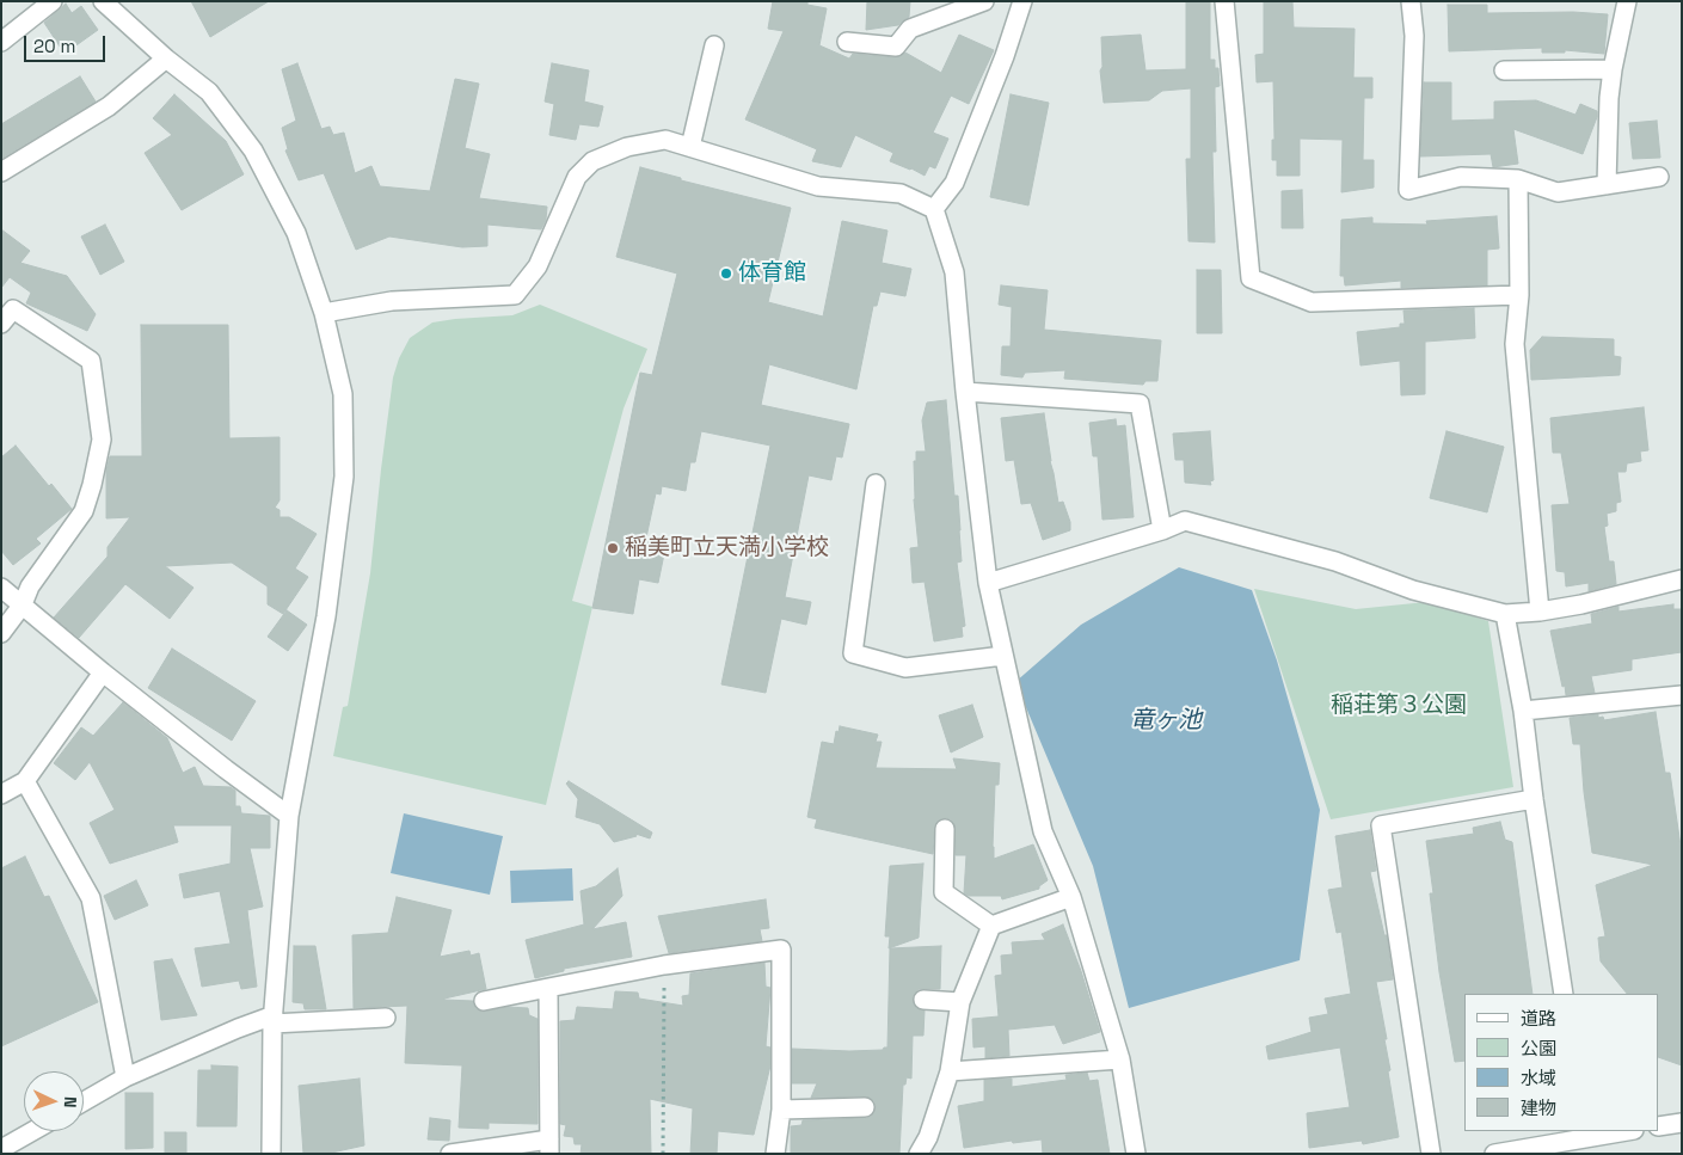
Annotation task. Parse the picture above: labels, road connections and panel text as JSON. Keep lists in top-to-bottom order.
{
  "water": ["竜ヶ池"],
  "parks": ["稲荘第３公園"],
  "places": ["体育館", "稲美町立天満小学校"],
  "legend": [
    "道路",
    "公園",
    "水域",
    "建物"
  ],
  "scale_bar": "20 m",
  "north": "right"
}
